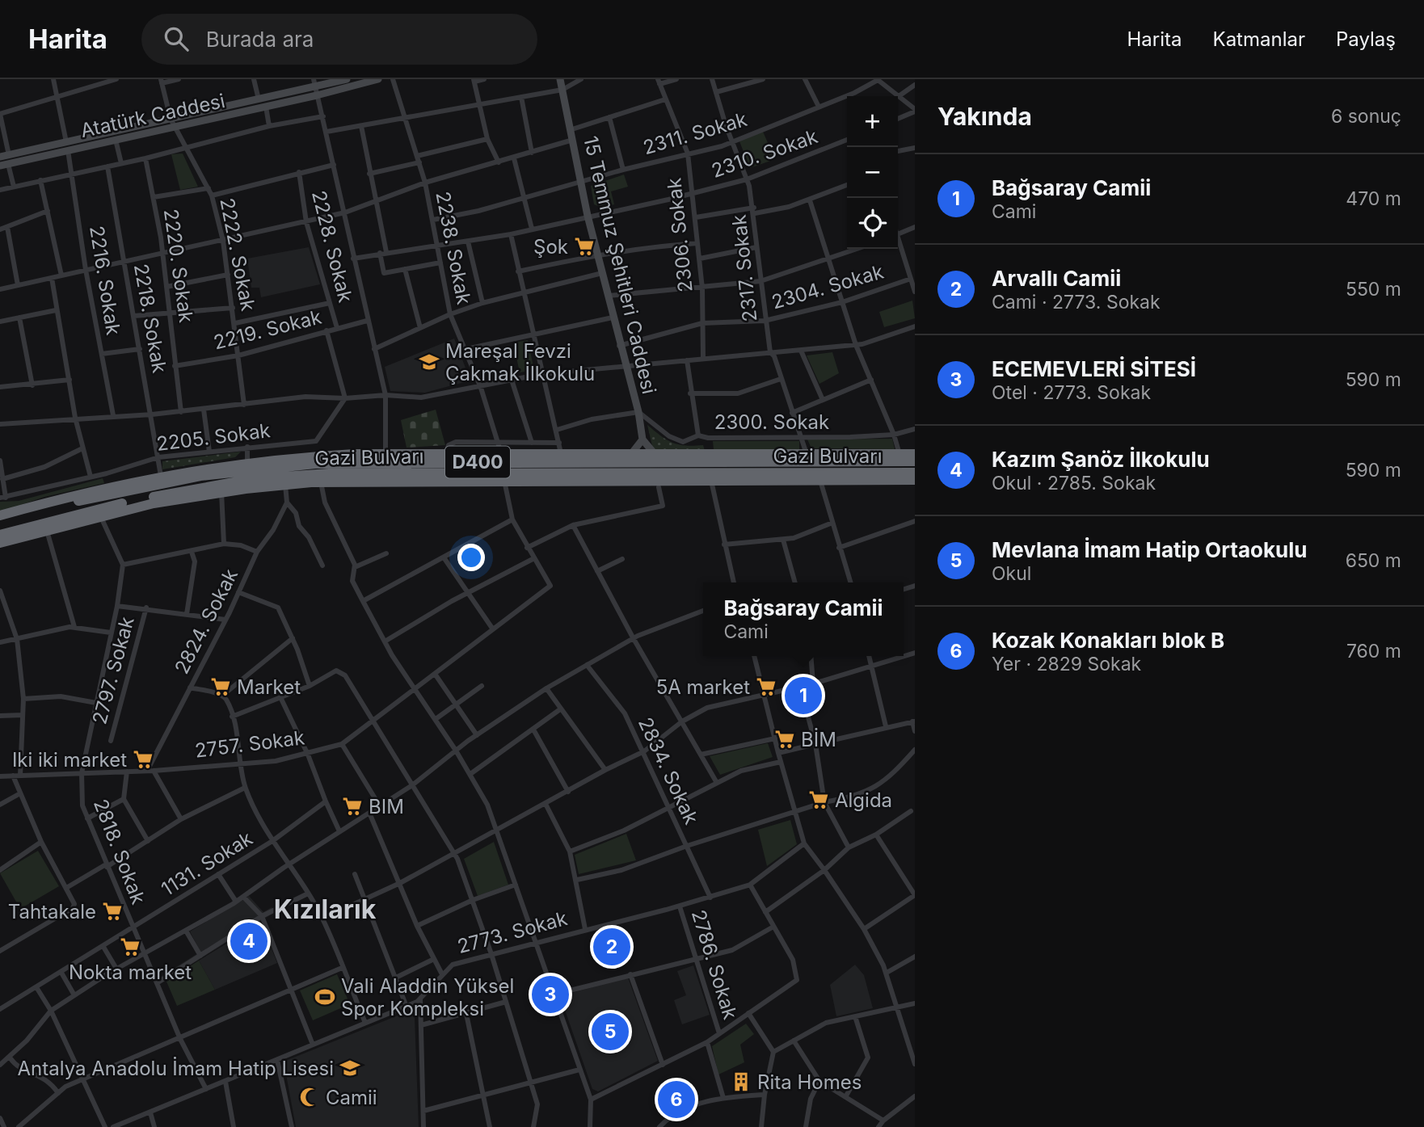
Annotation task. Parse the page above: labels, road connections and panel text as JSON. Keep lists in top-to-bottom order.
{
  "streets": {
    "highway": ["Gazi Bulvarı", "D400"],
    "main road": ["Atatürk Caddesi", "15 Temmuz Şehitleri Caddesi"],
    "street": [
      "2311. Sokak",
      "2310. Sokak",
      "2306. Sokak",
      "2228. Sokak",
      "2238. Sokak",
      "2222. Sokak",
      "2220. Sokak",
      "2317. Sokak",
      "2216. Sokak",
      "2304. Sokak",
      "2218. Sokak",
      "2219. Sokak",
      "2300. Sokak",
      "2205. Sokak",
      "2824. Sokak",
      "2797. Sokak",
      "2757. Sokak",
      "2834. Sokak",
      "2818. Sokak",
      "1131. Sokak",
      "2773. Sokak",
      "2786. Sokak"
    ]
  },
  "crossings": [
    ["Atatürk Caddesi", "2222. Sokak"],
    ["Atatürk Caddesi", "2216. Sokak"],
    ["2311. Sokak", "2306. Sokak"],
    ["2311. Sokak", "2238. Sokak"],
    ["2311. Sokak", "15 Temmuz Şehitleri Caddesi"],
    ["2311. Sokak", "2317. Sokak"],
    ["2310. Sokak", "2306. Sokak"],
    ["2310. Sokak", "2238. Sokak"],
    ["2310. Sokak", "15 Temmuz Şehitleri Caddesi"],
    ["2310. Sokak", "2317. Sokak"],
    ["2306. Sokak", "2304. Sokak"],
    ["2306. Sokak", "2205. Sokak"],
    ["2228. Sokak", "2219. Sokak"],
    ["2238. Sokak", "2205. Sokak"],
    ["2222. Sokak", "2219. Sokak"],
    ["2222. Sokak", "2205. Sokak"],
    ["15 Temmuz Şehitleri Caddesi", "2304. Sokak"],
    ["15 Temmuz Şehitleri Caddesi", "2300. Sokak"],
    ["15 Temmuz Şehitleri Caddesi", "2205. Sokak"],
    ["2220. Sokak", "2219. Sokak"],
    ["2220. Sokak", "2205. Sokak"],
    ["2317. Sokak", "2304. Sokak"],
    ["2317. Sokak", "2300. Sokak"],
    ["2317. Sokak", "2205. Sokak"],
    ["2216. Sokak", "2205. Sokak"],
    ["2218. Sokak", "2205. Sokak"],
    ["2824. Sokak", "2757. Sokak"],
    ["2757. Sokak", "2818. Sokak"],
    ["2834. Sokak", "2773. Sokak"],
    ["2818. Sokak", "1131. Sokak"],
    ["2818. Sokak", "2773. Sokak"],
    ["2773. Sokak", "2786. Sokak"]
  ],
  "districts": ["Kızılarık"],
  "places": {
    "supermarket": [
      "Şok",
      "Market",
      "5A market",
      "BİM",
      "Iki iki market",
      "Algida",
      "BIM",
      "Tahtakale",
      "Nokta market"
    ],
    "school or university": ["Mareşal Fevzi Çakmak İlkokulu", "Antalya Anadolu İmam Hatip Lisesi"],
    "sports": ["Vali Aladdin Yüksel Spor Kompleksi"],
    "building": ["Rita Homes"],
    "mosque": ["Camii"]
  },
  "page": {
    "header": "Harita",
    "search": "Burada ara",
    "nav": ["Harita", "Katmanlar", "Paylaş"],
    "heading": ["Yakında", "6 sonuç"],
    "map_buttons": ["+", "−"],
    "list": [
      {
        "mark": "1",
        "name": "Bağsaray Camii",
        "note": "Cami",
        "value": "470 m"
      },
      {
        "mark": "2",
        "name": "Arvallı Camii",
        "note": "Cami · 2773. Sokak",
        "value": "550 m"
      },
      {
        "mark": "3",
        "name": "ECEMEVLERİ SİTESİ",
        "note": "Otel · 2773. Sokak",
        "value": "590 m"
      },
      {
        "mark": "4",
        "name": "Kazım Şanöz İlkokulu",
        "note": "Okul · 2785. Sokak",
        "value": "590 m"
      },
      {
        "mark": "5",
        "name": "Mevlana İmam Hatip Ortaokulu",
        "note": "Okul",
        "value": "650 m"
      },
      {
        "mark": "6",
        "name": "Kozak Konakları blok B",
        "note": "Yer · 2829 Sokak",
        "value": "760 m"
      }
    ],
    "popup": ["Bağsaray Camii", "Cami"],
    "pins": [
      "1",
      "4",
      "2",
      "3",
      "5",
      "6"
    ]
  }
}
